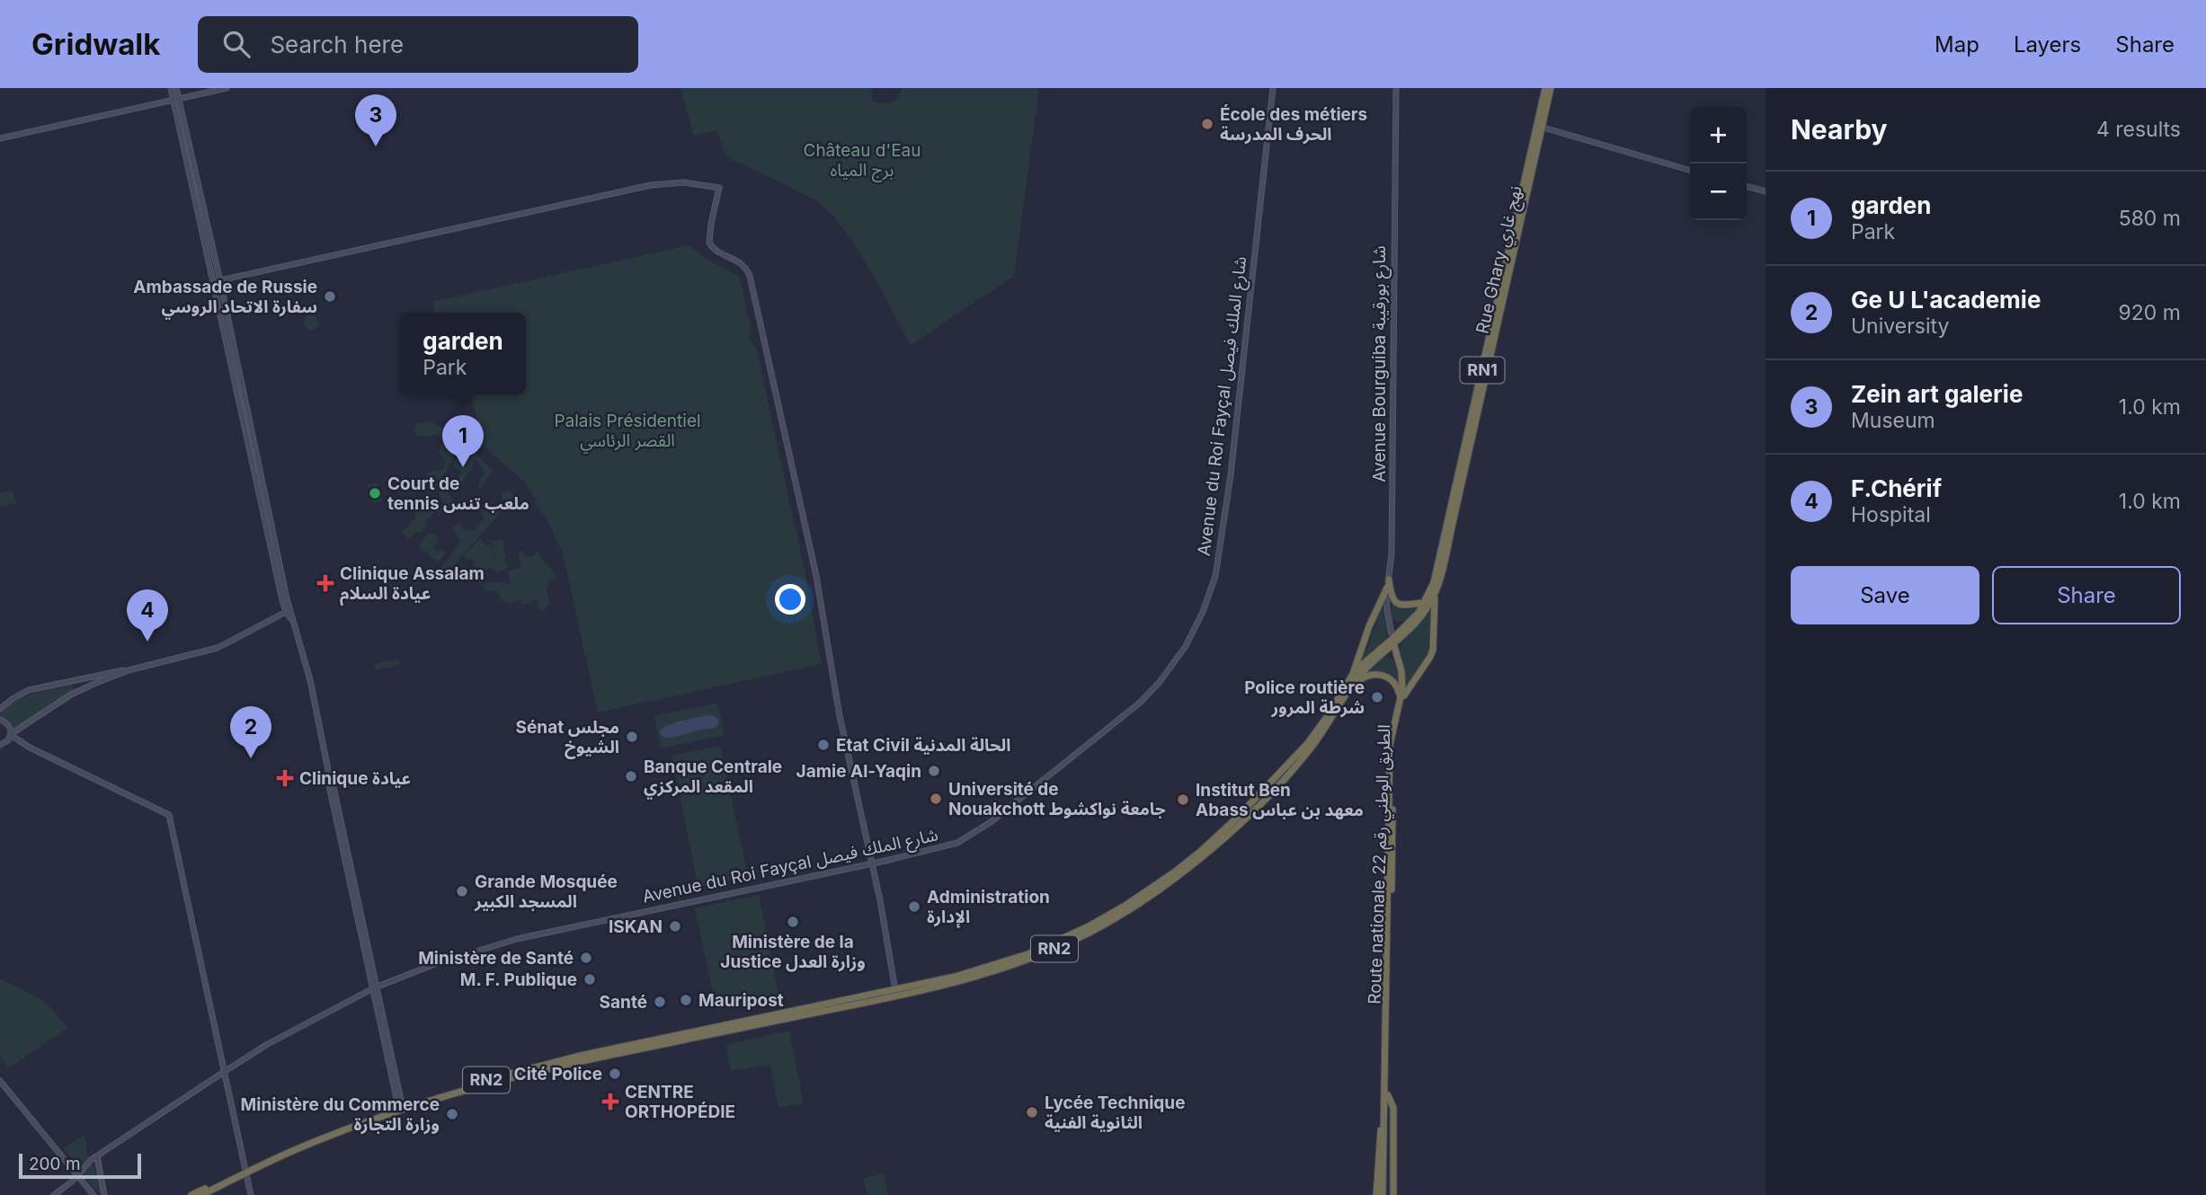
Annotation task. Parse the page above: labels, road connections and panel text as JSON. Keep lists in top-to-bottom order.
{
  "streets": {
    "highway": [
      "Rue Ghary نهج غاري",
      "RN1",
      "Route nationale 22 الطريق الوطني رقم",
      "RN2"
    ],
    "street": ["Avenue Bourguiba شارع بورقيبة", "Avenue du Roi Fayçal شارع الملك فيصل"]
  },
  "crossings": [
    ["Rue Ghary نهج غاري", "Avenue Bourguiba شارع بورقيبة"],
    ["Rue Ghary نهج غاري", "Route nationale 22 الطريق الوطني رقم"],
    ["Rue Ghary نهج غاري", "RN2"],
    ["Avenue Bourguiba شارع بورقيبة", "Route nationale 22 الطريق الوطني رقم"],
    ["Avenue Bourguiba شارع بورقيبة", "RN2"],
    ["Route nationale 22 الطريق الوطني رقم", "RN2"]
  ],
  "parks": ["Château d'Eau برج المياه", "Palais Présidentiel القصر الرئاسي"],
  "places": {
    "other": [
      "École des métiers الحرف المدرسة",
      "Ambassade de Russie سفارة الاتحاد الروسي",
      "Court de tennis ملعب تنس",
      "Police routière شرطة المرور",
      "Sénat مجلس الشيوخ",
      "Etat Civil الحالة المدنية",
      "Jamie Al-Yaqin",
      "Banque Centrale المقعد المركزي",
      "Université de Nouakchott جامعة نواكشوط",
      "Institut Ben Abass معهد بن عباس",
      "Grande Mosquée المسجد الكبير",
      "Administration الإدارة",
      "Ministère de la Justice وزارة العدل",
      "ISKAN",
      "Ministère de Santé",
      "M. F. Publique",
      "Mauripost",
      "Santé",
      "Cité Police",
      "Lycée Technique الثانوية الفنية",
      "Ministère du Commerce وزارة التجارة"
    ],
    "health": ["Clinique Assalam عيادة السلام", "Clinique عيادة", "CENTRE ORTHOPÉDIE"]
  },
  "scale_bar": "200 m",
  "page": {
    "header": "Gridwalk",
    "search": "Search here",
    "nav": ["Map", "Layers", "Share"],
    "heading": ["Nearby", "4 results"],
    "pins": [
      "3",
      "1",
      "4",
      "2"
    ],
    "map_buttons": ["+", "−"],
    "list": [
      {
        "mark": "1",
        "name": "garden",
        "note": "Park",
        "value": "580 m"
      },
      {
        "mark": "2",
        "name": "Ge U L'academie",
        "note": "University",
        "value": "920 m"
      },
      {
        "mark": "3",
        "name": "Zein art galerie",
        "note": "Museum",
        "value": "1.0 km"
      },
      {
        "mark": "4",
        "name": "F.Chérif",
        "note": "Hospital",
        "value": "1.0 km"
      }
    ],
    "popup": ["garden", "Park"],
    "buttons": ["Save", "Share"],
    "scale": "200 m"
  }
}
